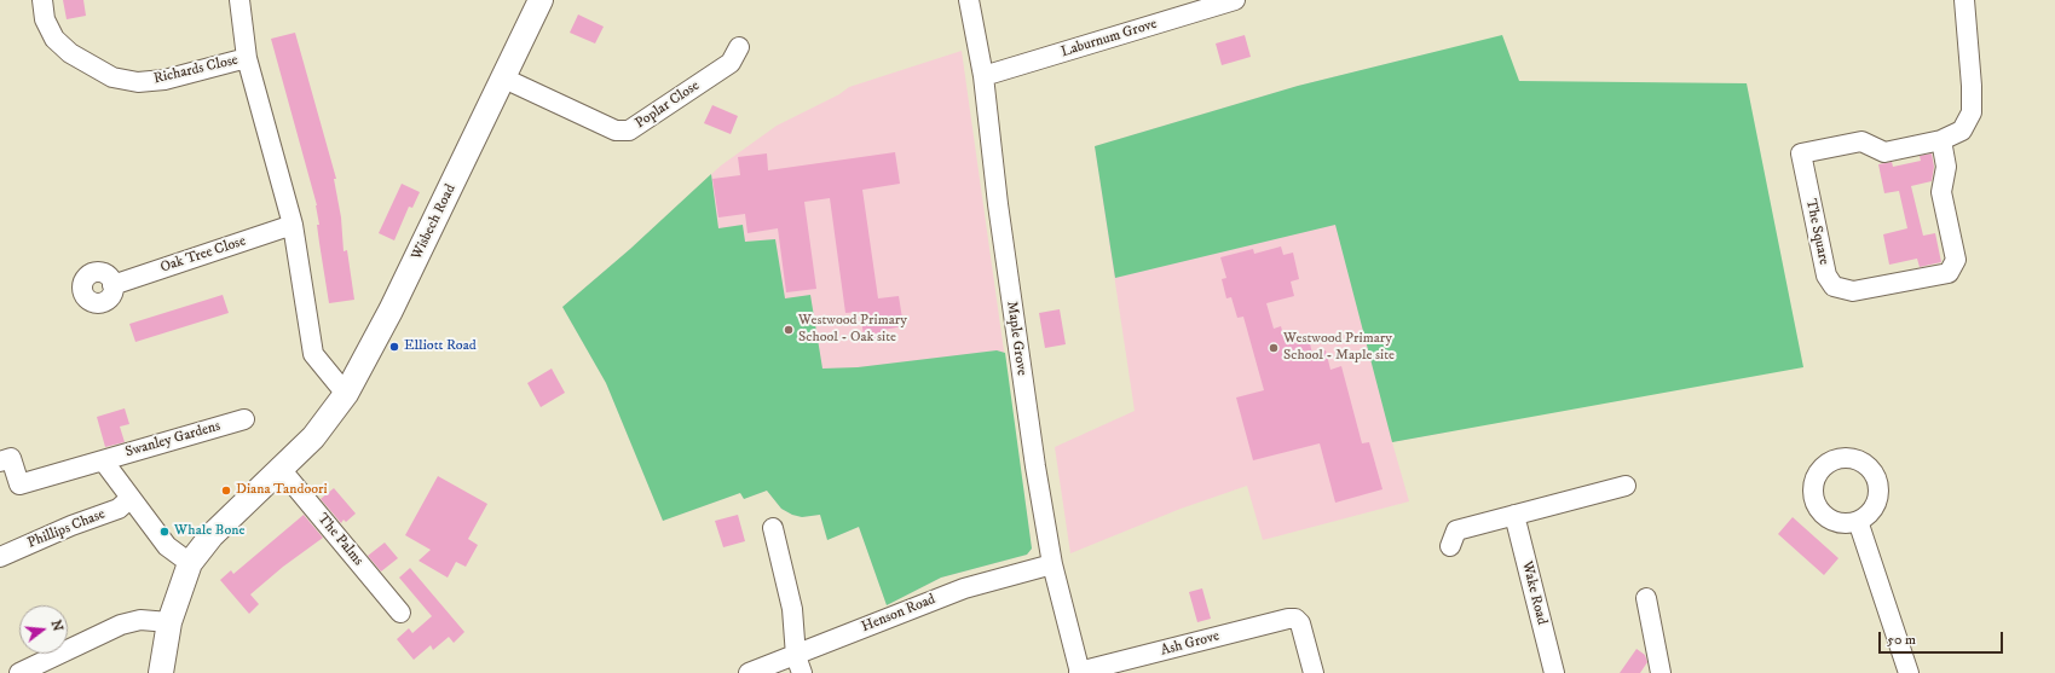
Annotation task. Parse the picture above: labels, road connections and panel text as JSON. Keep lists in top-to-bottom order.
{
  "streets": {
    "main road": ["Wisbech Road"],
    "street": [
      "Laburnum Grove",
      "Richards Close",
      "Poplar Close",
      "The Square",
      "Oak Tree Close",
      "Maple Grove",
      "Swanley Gardens",
      "Phillips Chase",
      "The Palms",
      "Wake Road",
      "Henson Road",
      "Ash Grove"
    ]
  },
  "crossings": [
    ["Laburnum Grove", "Maple Grove"],
    ["Poplar Close", "Wisbech Road"],
    ["Wisbech Road", "Swanley Gardens"],
    ["Wisbech Road", "The Palms"],
    ["Maple Grove", "Henson Road"],
    ["Maple Grove", "Ash Grove"],
    ["Swanley Gardens", "Phillips Chase"]
  ],
  "places": [
    "Westwood Primary School - Oak site",
    "Elliott Road",
    "Westwood Primary School - Maple site",
    "Diana Tandoori",
    "Whale Bone"
  ],
  "scale_bar": "50 m",
  "north": "right"
}
